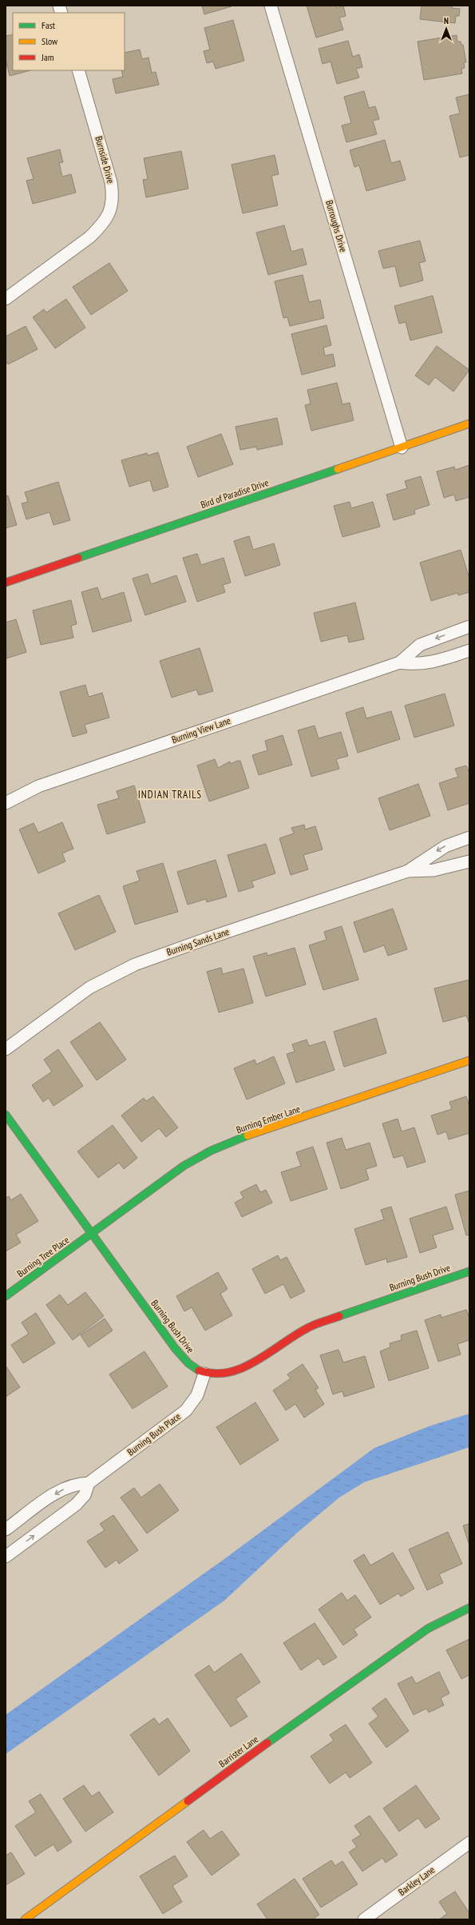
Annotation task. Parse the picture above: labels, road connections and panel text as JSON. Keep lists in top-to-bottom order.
{
  "streets": {
    "street": [
      "Burnside Drive",
      "Burroughs Drive",
      "Bird of Paradise Drive",
      "Burning View Lane",
      "Burning Sands Lane",
      "Burning Ember Lane",
      "Burning Tree Place",
      "Burning Bush Drive",
      "Burning Bush Place",
      "Barrister Lane",
      "Barkley Lane"
    ]
  },
  "crossings": [
    ["Burroughs Drive", "Bird of Paradise Drive"],
    ["Burning Ember Lane", "Burning Tree Place"],
    ["Burning Ember Lane", "Burning Bush Drive"],
    ["Burning Tree Place", "Burning Bush Drive"],
    ["Burning Bush Drive", "Burning Bush Place"]
  ],
  "districts": ["INDIAN TRAILS"],
  "legend": ["Fast", "Slow", "Jam"],
  "north": "top"
}
